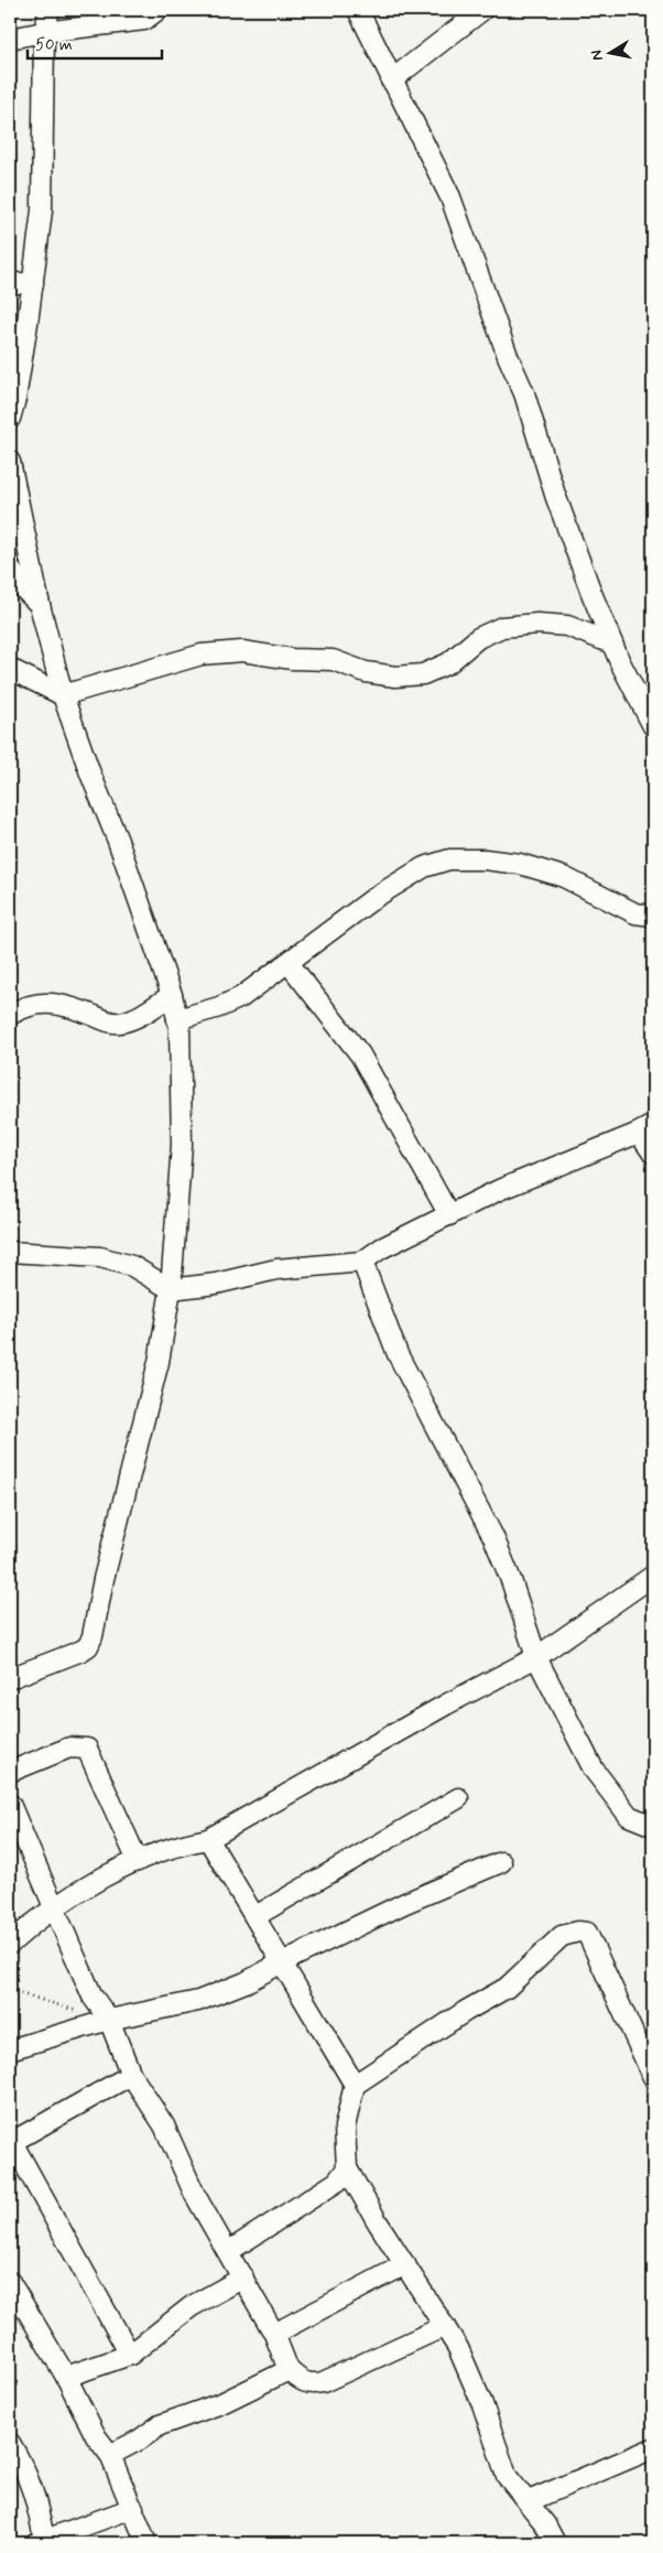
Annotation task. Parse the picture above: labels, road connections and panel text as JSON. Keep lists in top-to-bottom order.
{
  "scale_bar": "50 m",
  "north": "left"
}
